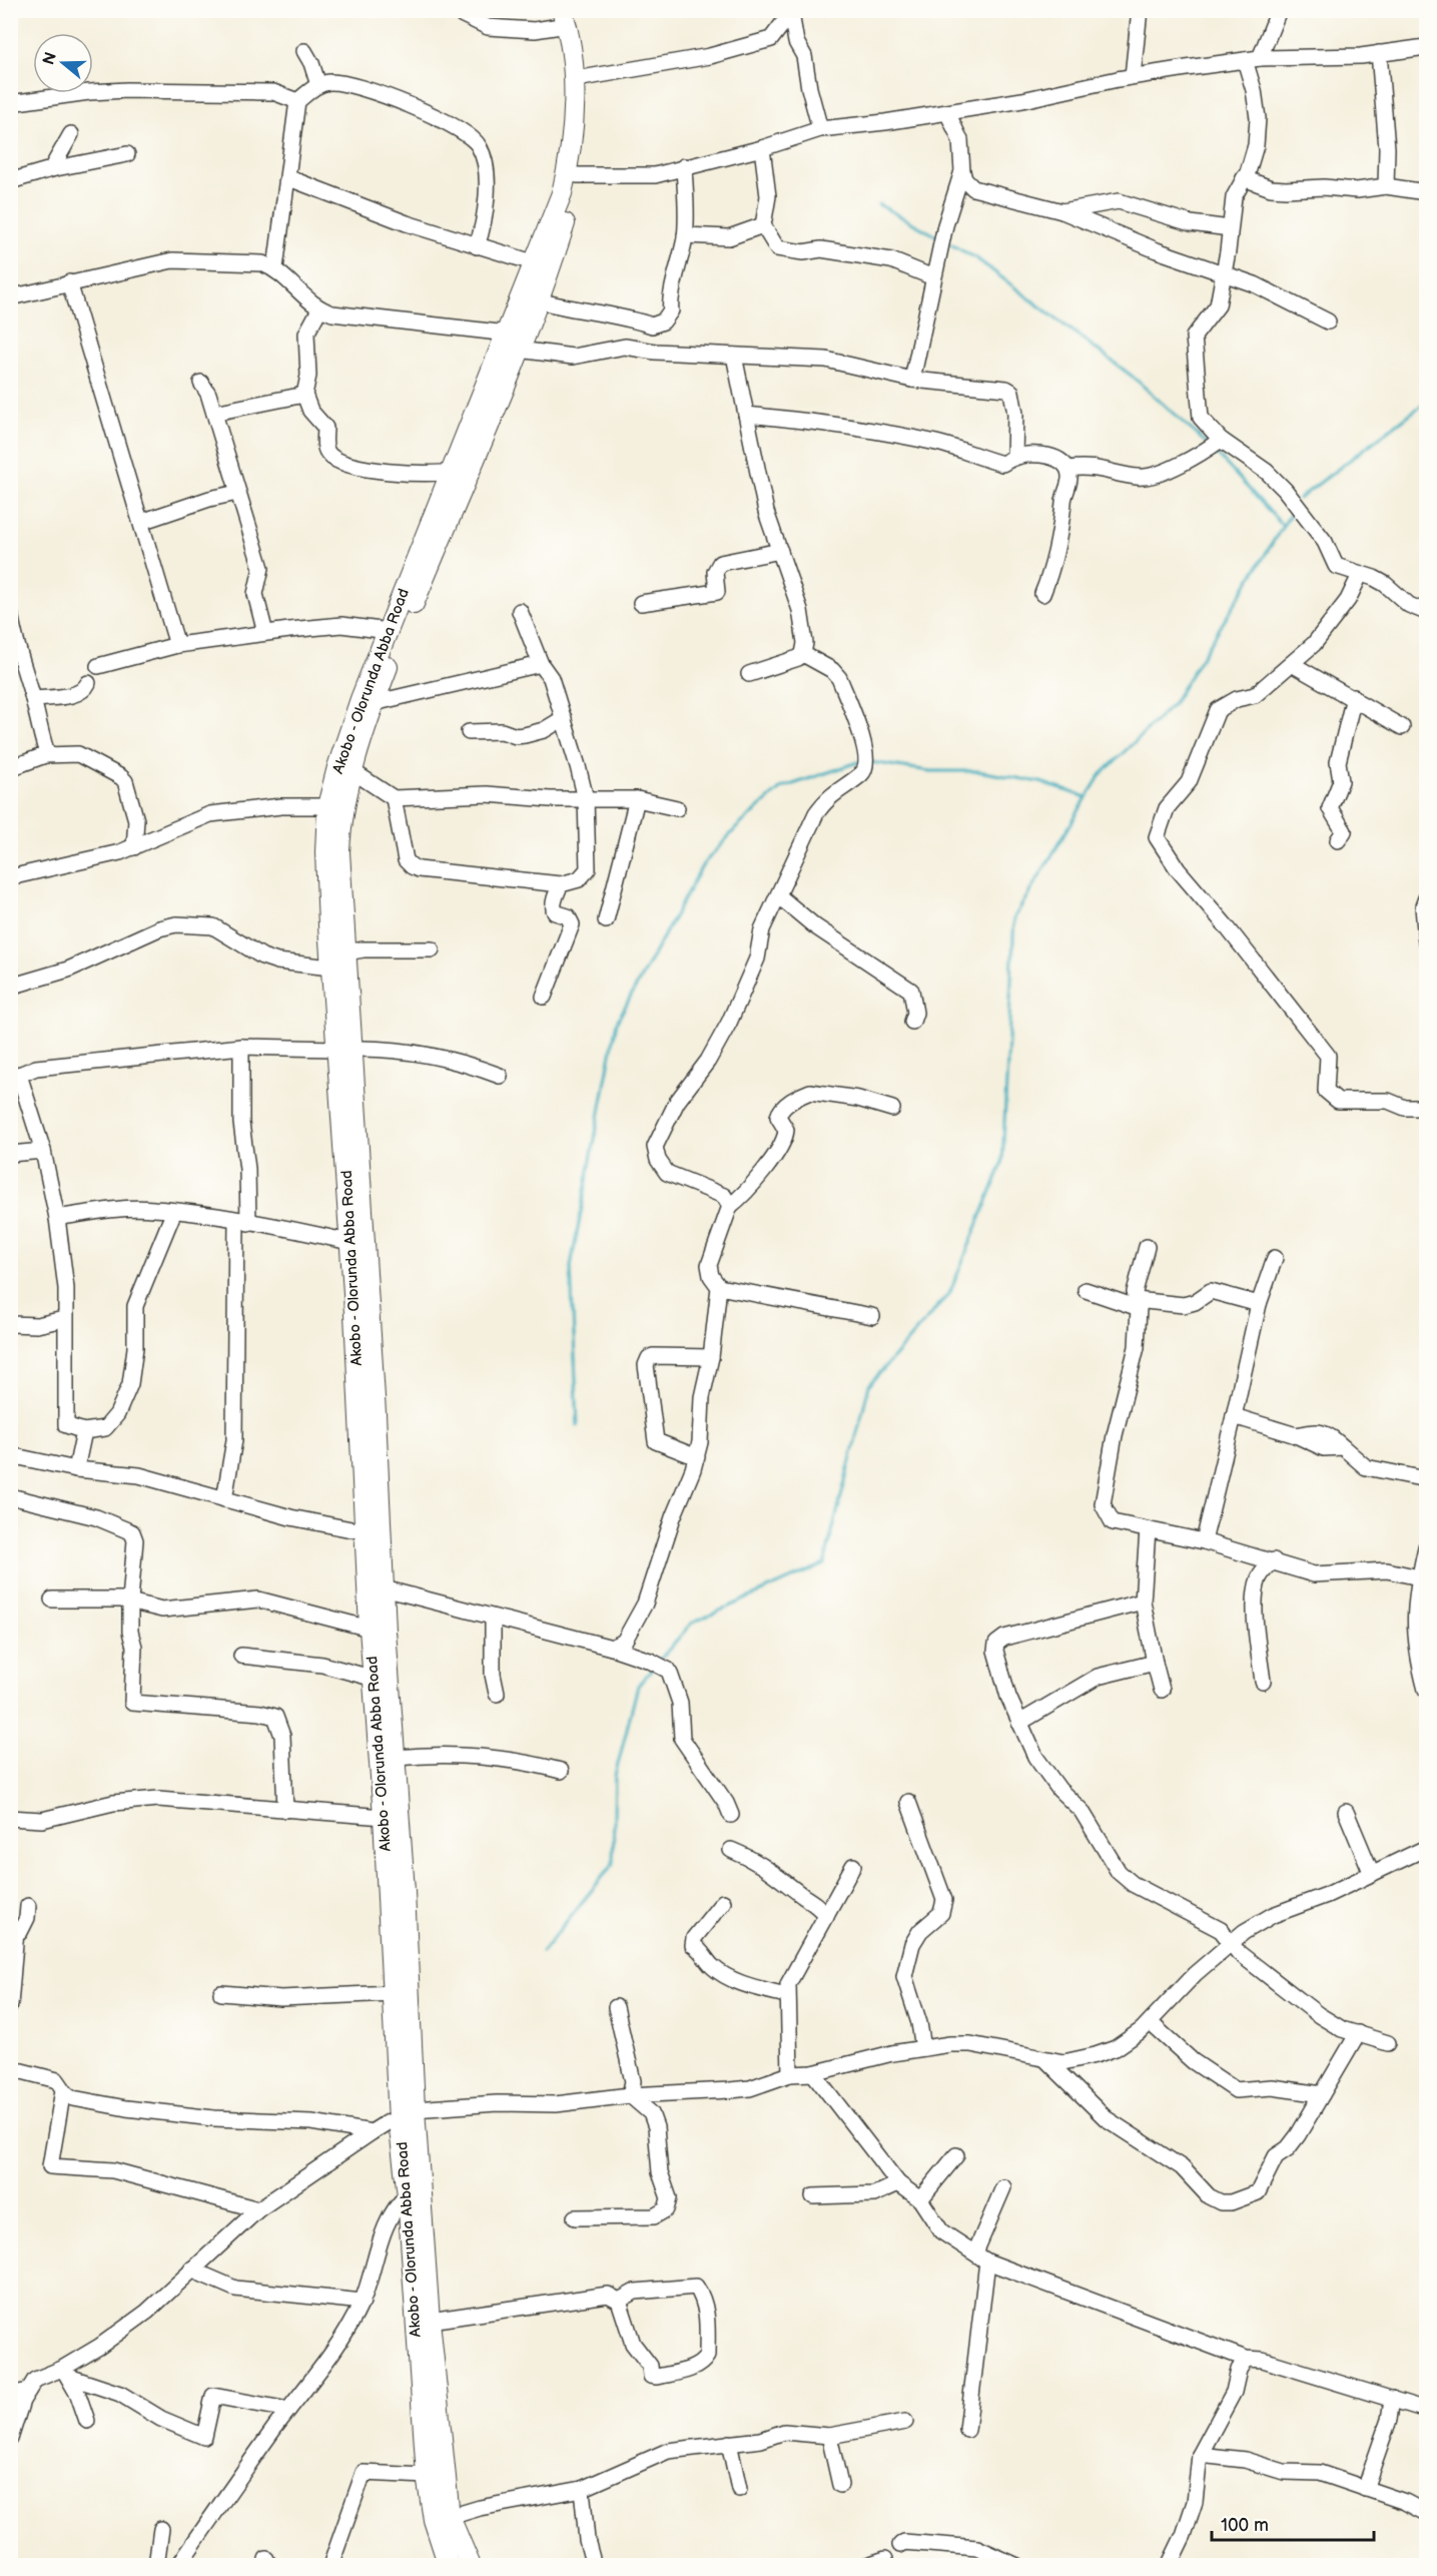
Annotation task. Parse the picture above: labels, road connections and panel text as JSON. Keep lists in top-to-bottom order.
{
  "streets": {
    "main road": ["Akobo - Olorunda Abba Road"]
  },
  "scale_bar": "100 m",
  "north": "left"
}
